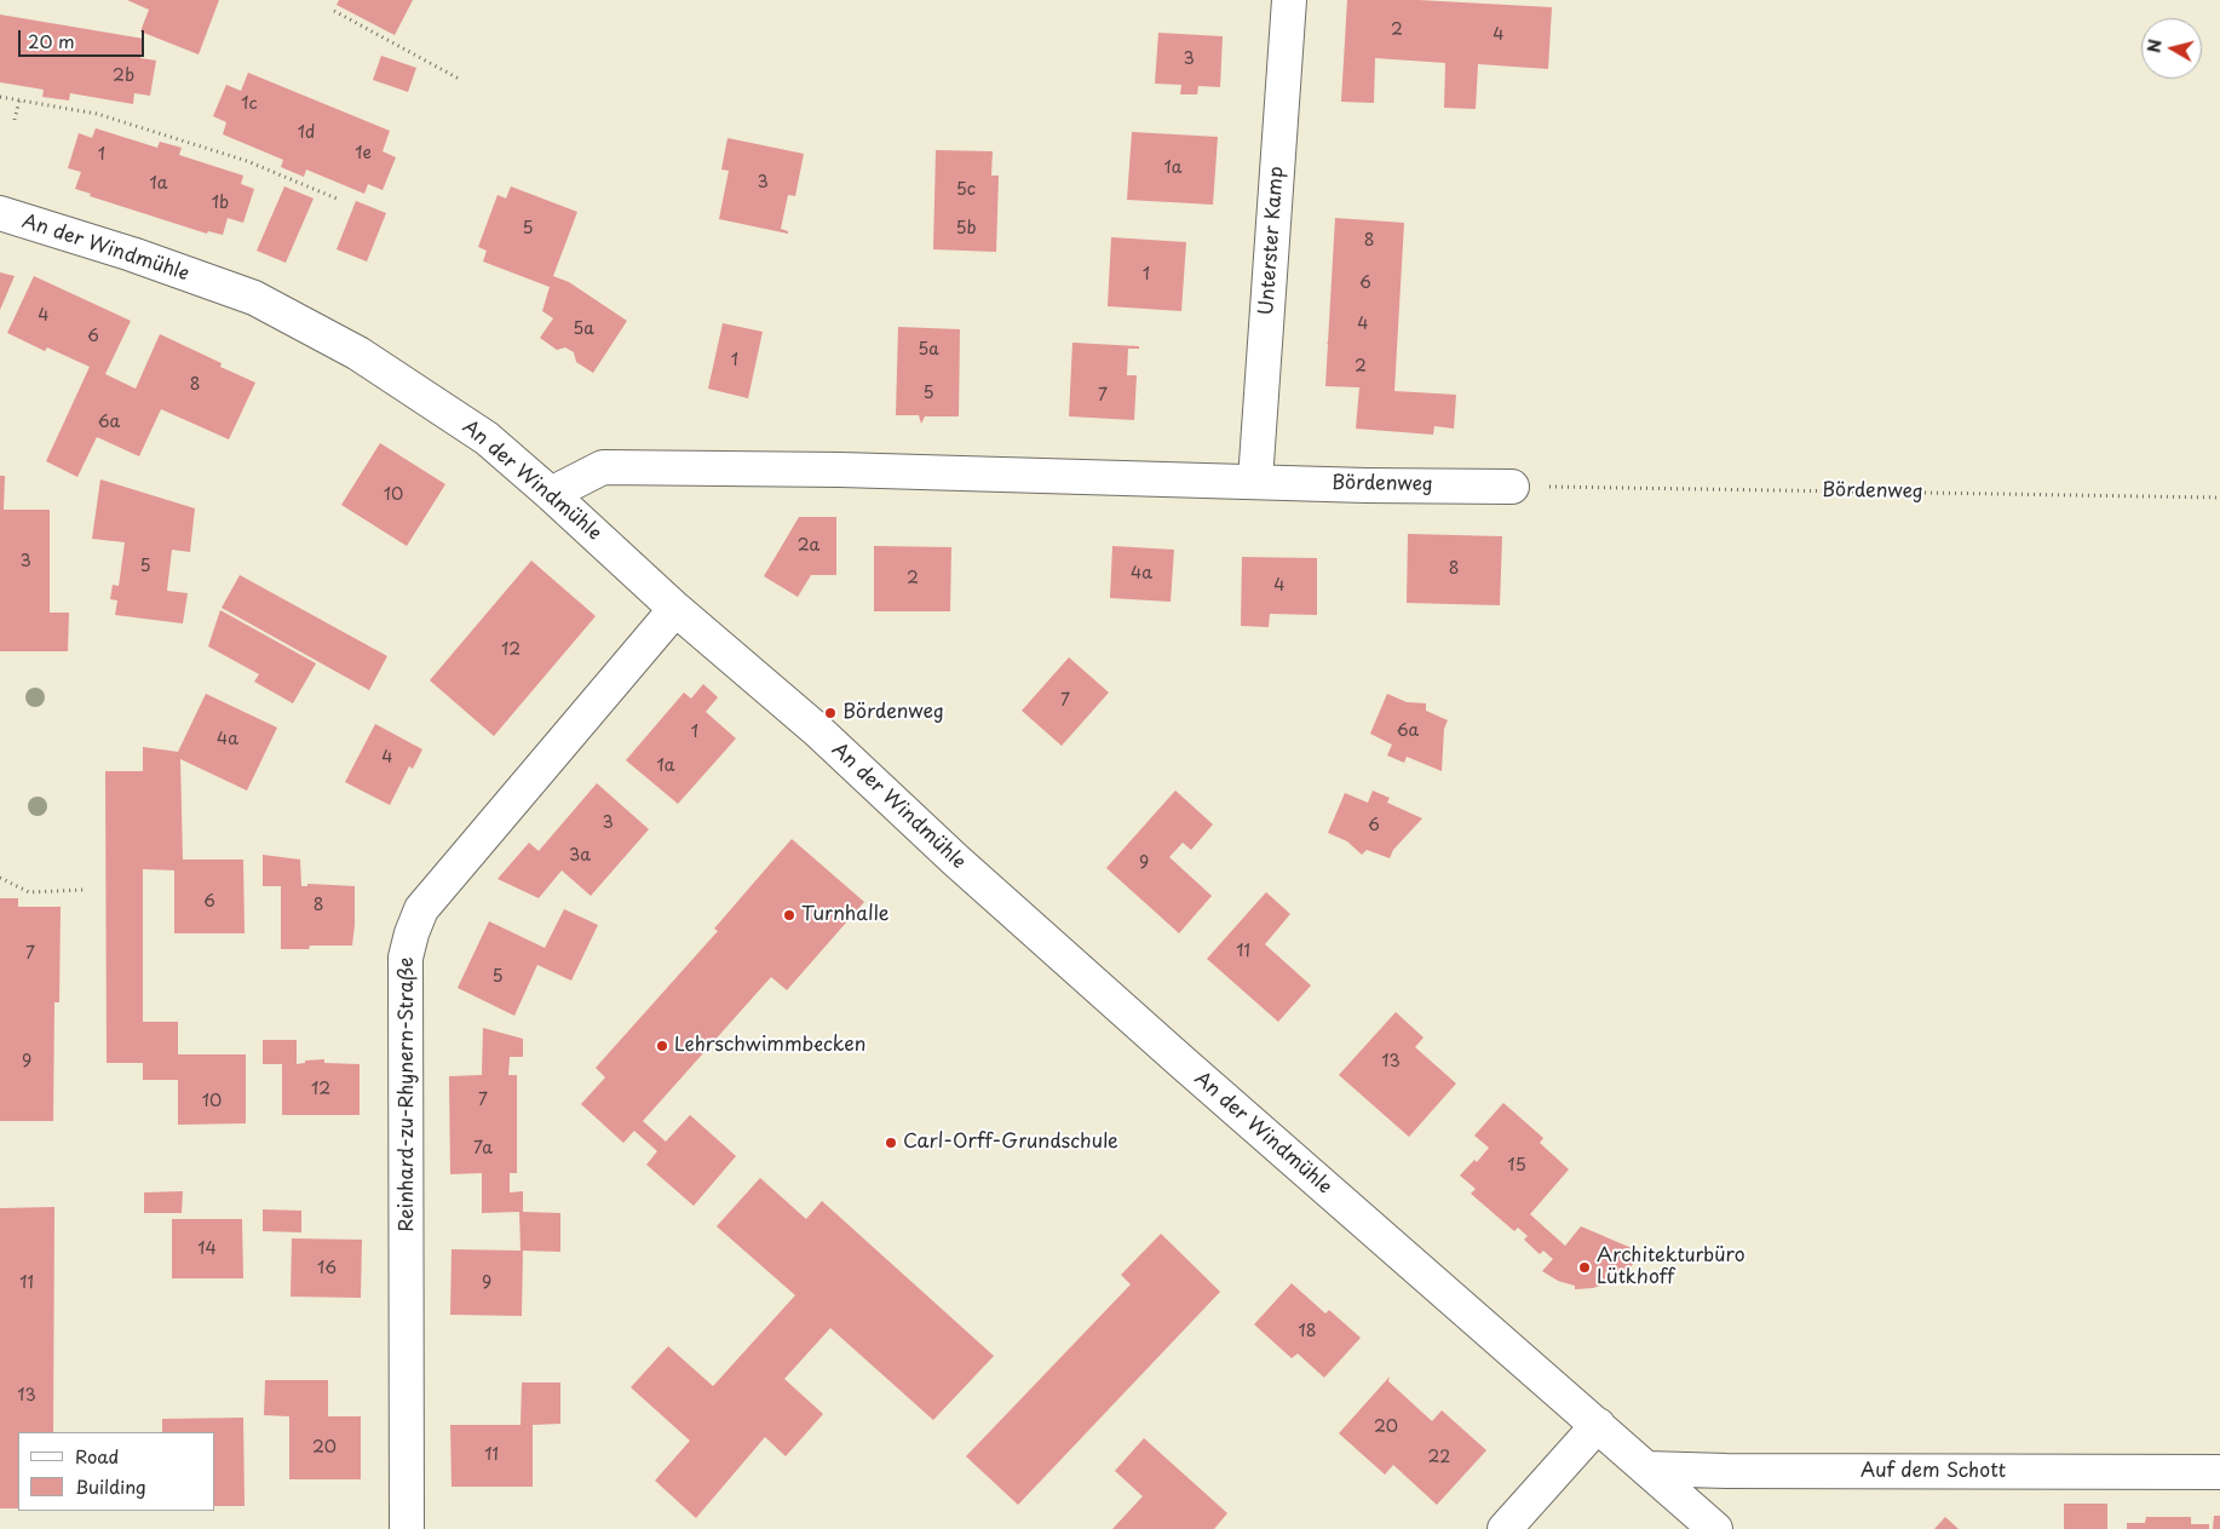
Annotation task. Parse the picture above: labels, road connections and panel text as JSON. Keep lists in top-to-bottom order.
{
  "streets": {
    "street": [
      "Unterster Kamp",
      "An der Windmühle",
      "Bördenweg",
      "Reinhard-zu-Rhynern-Straße",
      "Auf dem Schott"
    ]
  },
  "crossings": [
    ["Unterster Kamp", "Bördenweg"],
    ["An der Windmühle", "Bördenweg"],
    ["An der Windmühle", "Reinhard-zu-Rhynern-Straße"],
    ["An der Windmühle", "Auf dem Schott"]
  ],
  "places": [
    "Bördenweg",
    "Turnhalle",
    "Lehrschwimmbecken",
    "Carl-Orff-Grundschule",
    "Architekturbüro Lütkhoff"
  ],
  "house_numbers": [
    "2",
    "4",
    "3",
    "2b",
    "1c",
    "1d",
    "1e",
    "1",
    "1a",
    "3",
    "1a",
    "5c",
    "1b",
    "5",
    "5b",
    "8",
    "1",
    "6",
    "4",
    "4",
    "5a",
    "6",
    "5a",
    "1",
    "2",
    "8",
    "5",
    "7",
    "6a",
    "10",
    "2a",
    "3",
    "5",
    "8",
    "4a",
    "2",
    "4",
    "12",
    "7",
    "6a",
    "1",
    "4a",
    "4",
    "1a",
    "3",
    "6",
    "3a",
    "9",
    "6",
    "8",
    "11",
    "7",
    "5",
    "9",
    "13",
    "12",
    "7",
    "10",
    "7a",
    "15",
    "14",
    "16",
    "11",
    "9",
    "18",
    "13",
    "20",
    "20",
    "11",
    "22"
  ],
  "legend": ["Road", "Building"],
  "scale_bar": "20 m",
  "north": "left"
}
